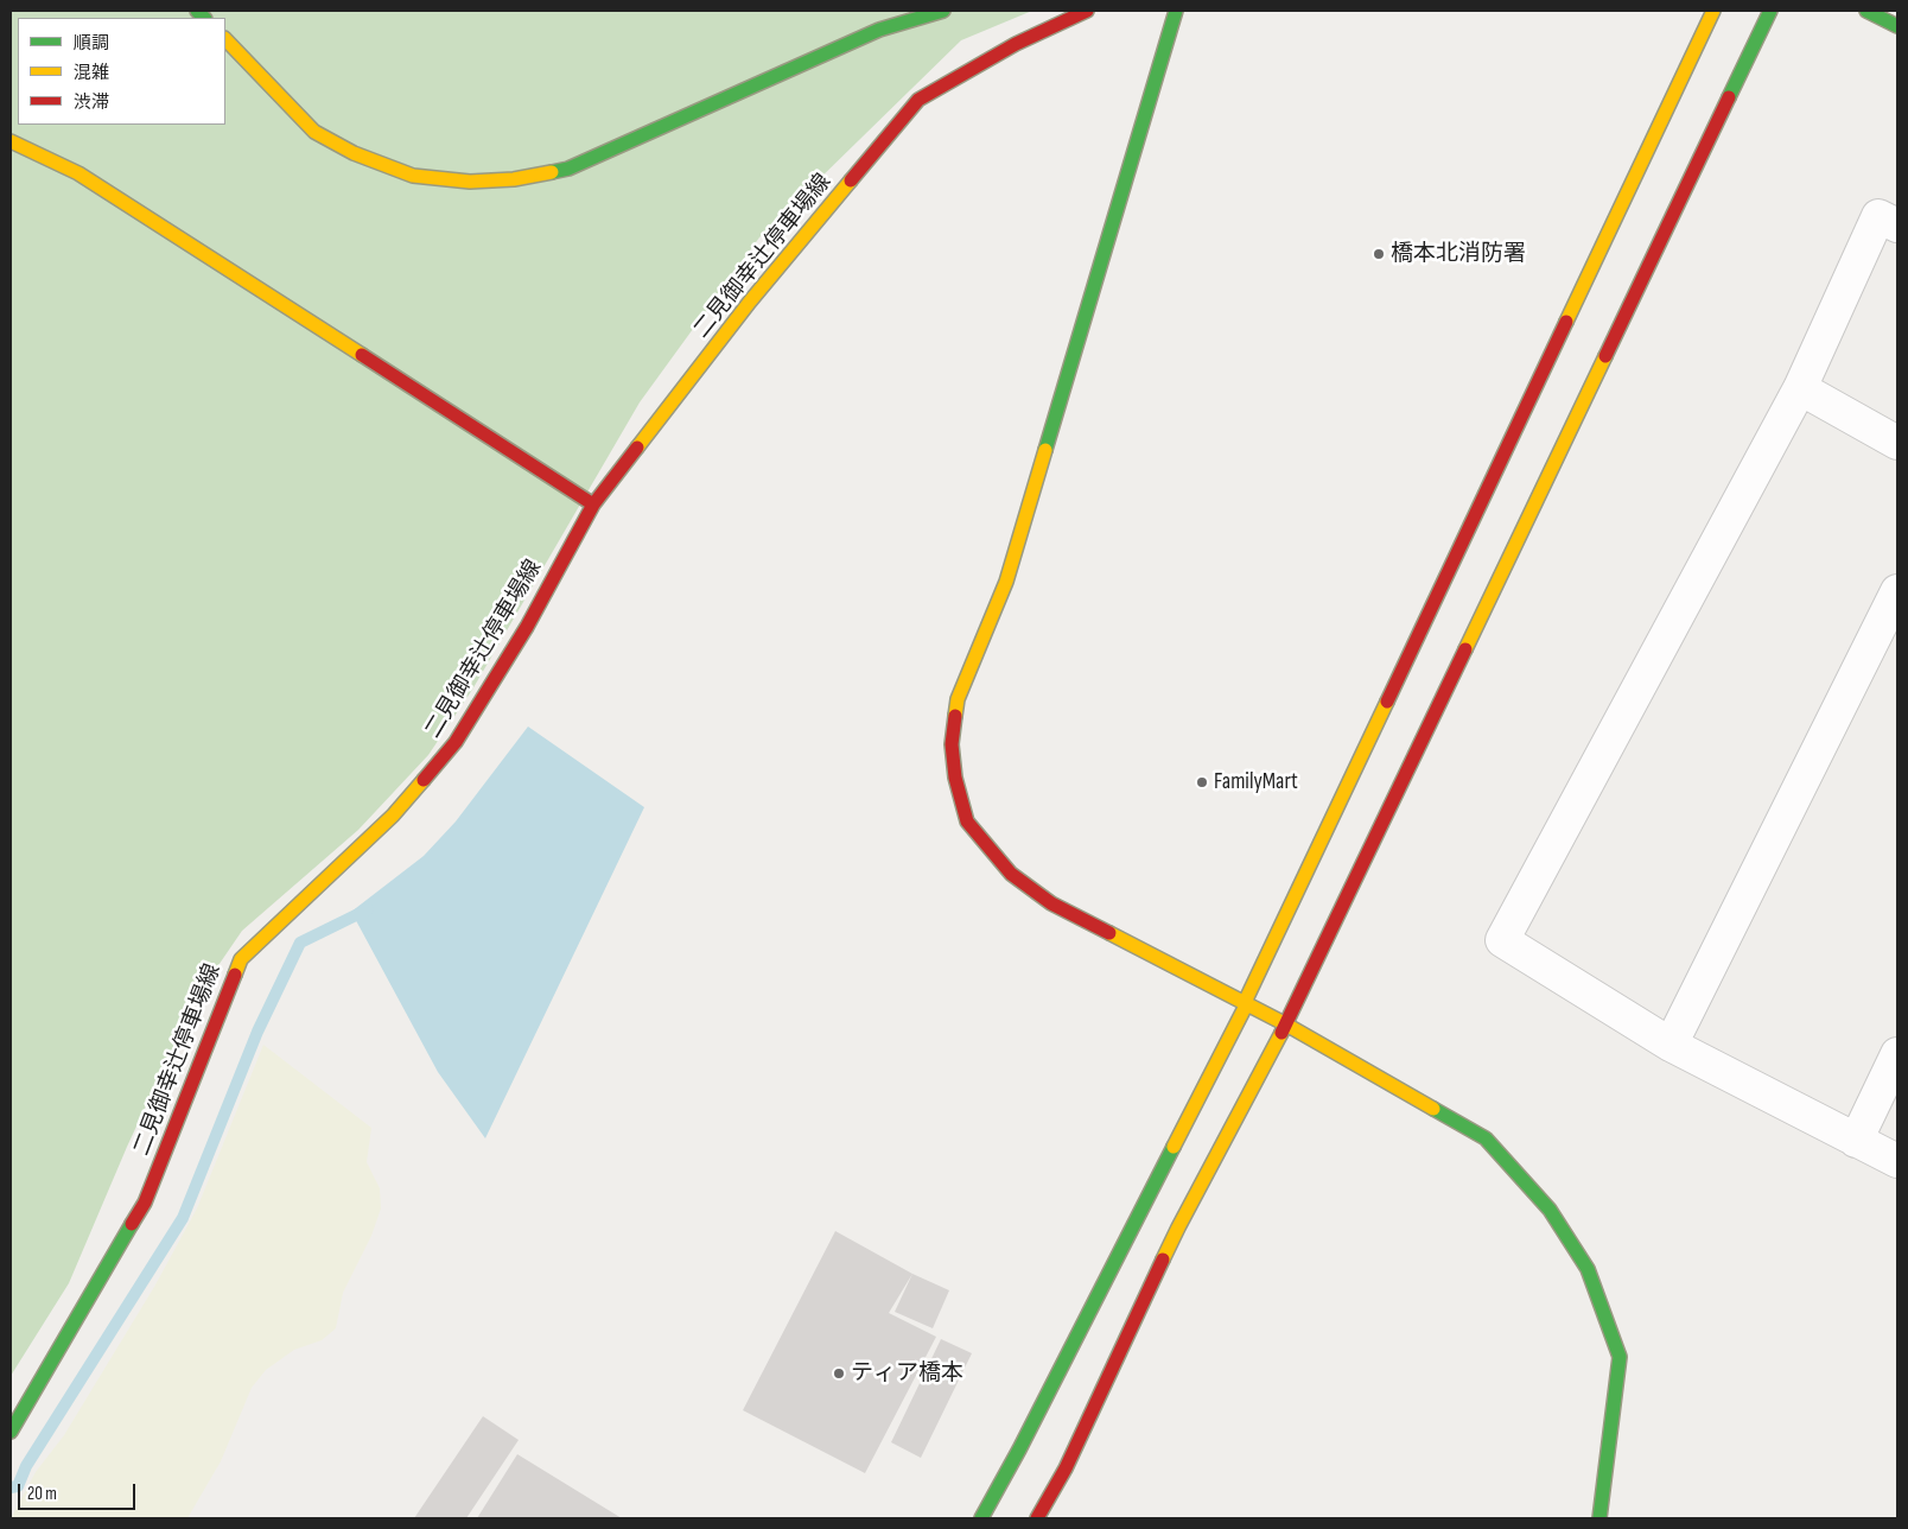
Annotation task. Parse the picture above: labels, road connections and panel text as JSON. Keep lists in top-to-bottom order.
{
  "streets": {
    "street": ["二見御幸辻停車場線"]
  },
  "places": ["橋本北消防署", "FamilyMart", "ティア橋本"],
  "legend": ["順調", "混雑", "渋滞"],
  "scale_bar": "20 m"
}
